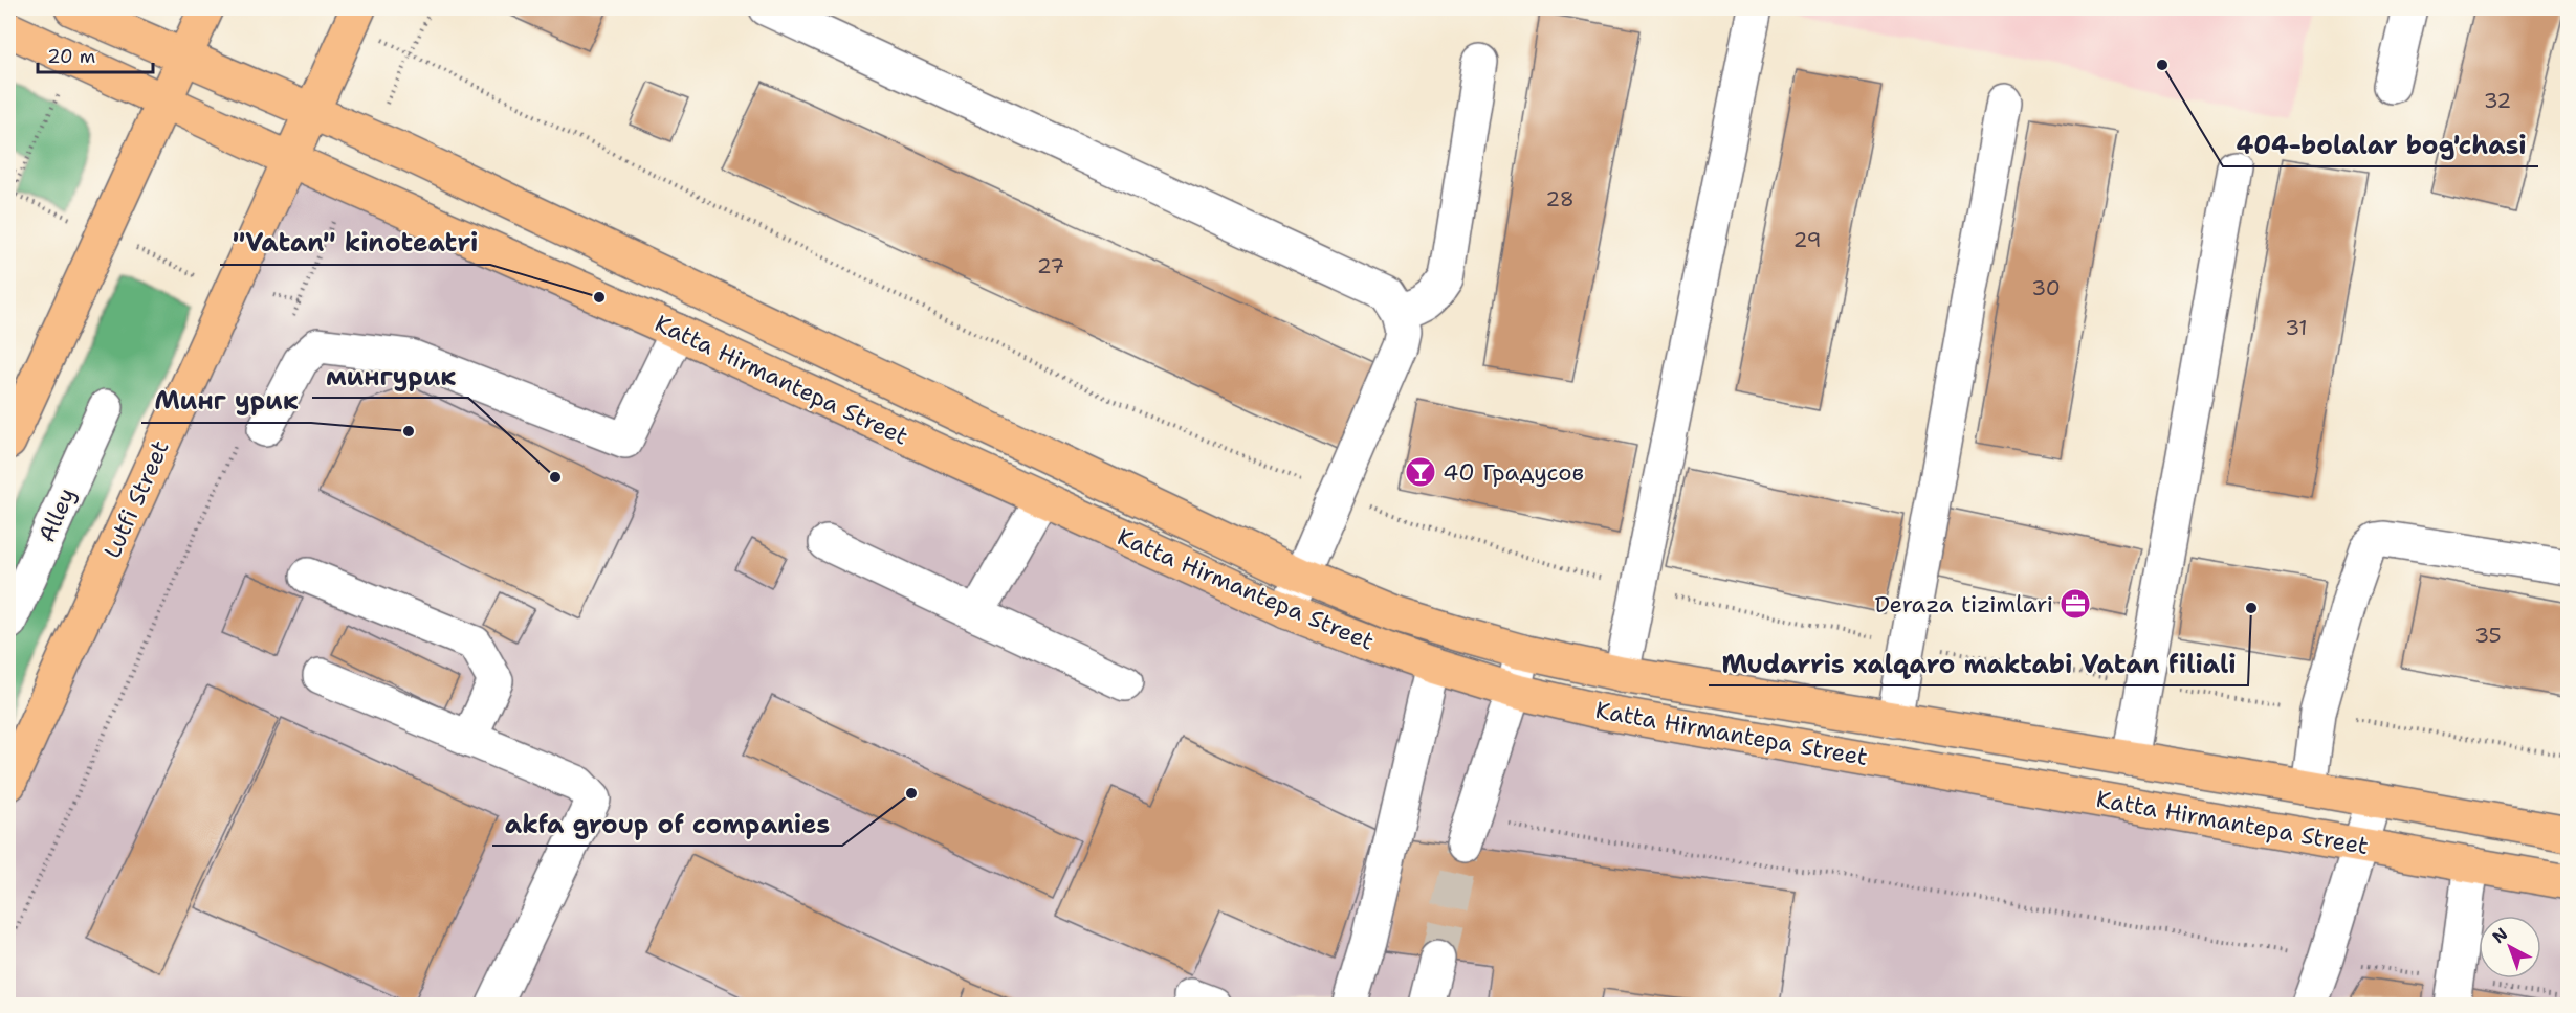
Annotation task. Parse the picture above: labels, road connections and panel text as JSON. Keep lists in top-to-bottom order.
{
  "streets": {
    "main road": ["Katta Hirmаntepa Street", "Lutfi Street"],
    "street": ["Alley"]
  },
  "crossings": [
    ["Katta Hirmаntepa Street", "Lutfi Street"]
  ],
  "places": {
    "other": [
      "404-bolalar bog'chasi",
      "\"Vatan\" kinoteatri",
      "Минг урик",
      "мингурик",
      "Mudarris xalqaro maktabi Vatan filiali",
      "akfa group of companies"
    ],
    "bar": ["40 Градусов"],
    "office": ["Deraza tizimlari"]
  },
  "house_numbers": [
    "32",
    "28",
    "29",
    "27",
    "30",
    "31",
    "35"
  ],
  "scale_bar": "20 m",
  "north": "top left"
}
